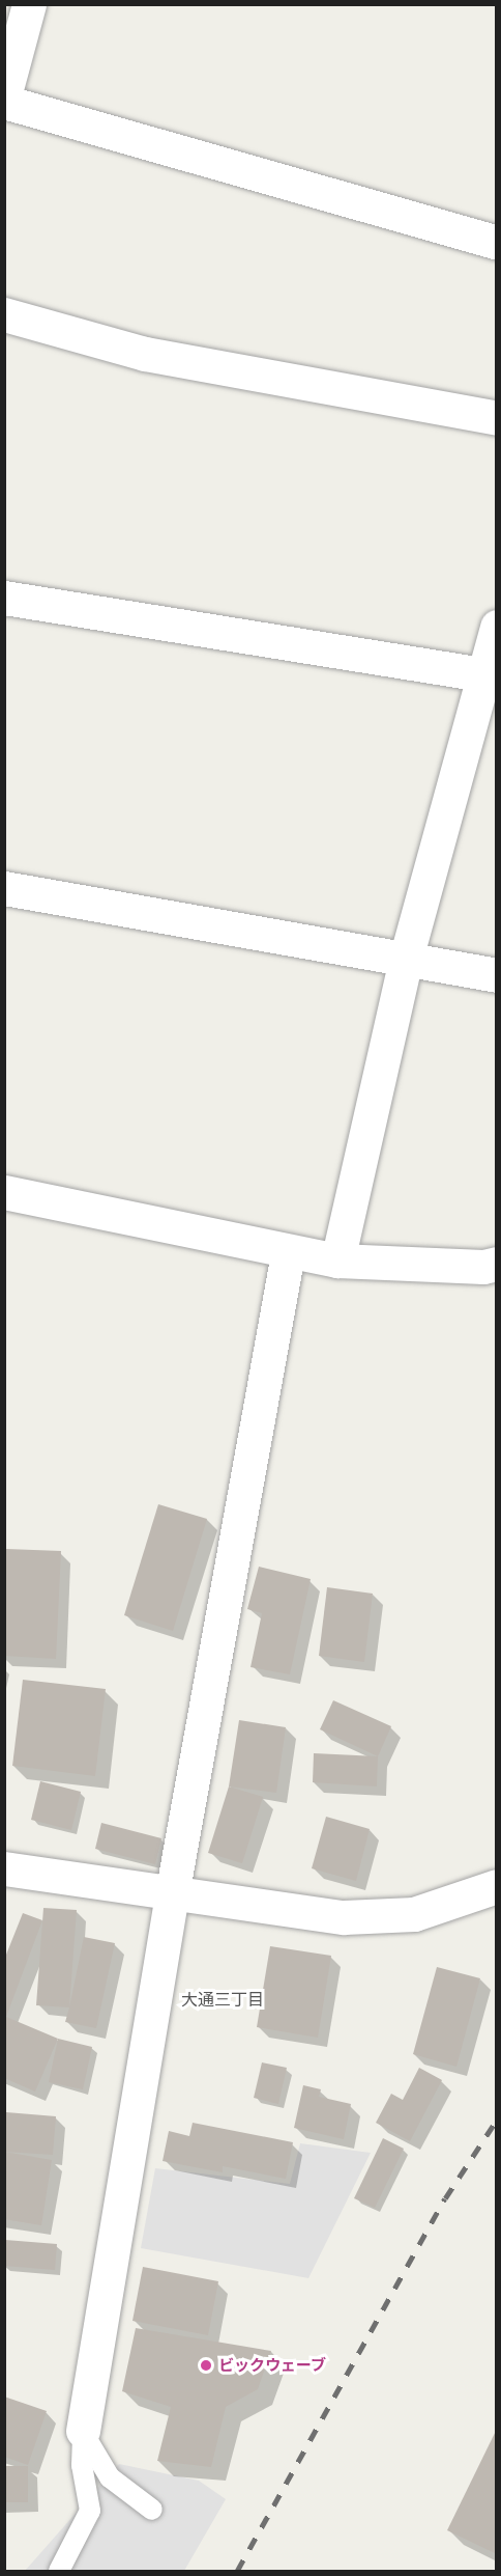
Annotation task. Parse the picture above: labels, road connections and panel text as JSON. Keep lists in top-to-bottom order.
{
  "districts": ["大通三丁目"],
  "places": ["ビックウェーブ"]
}
